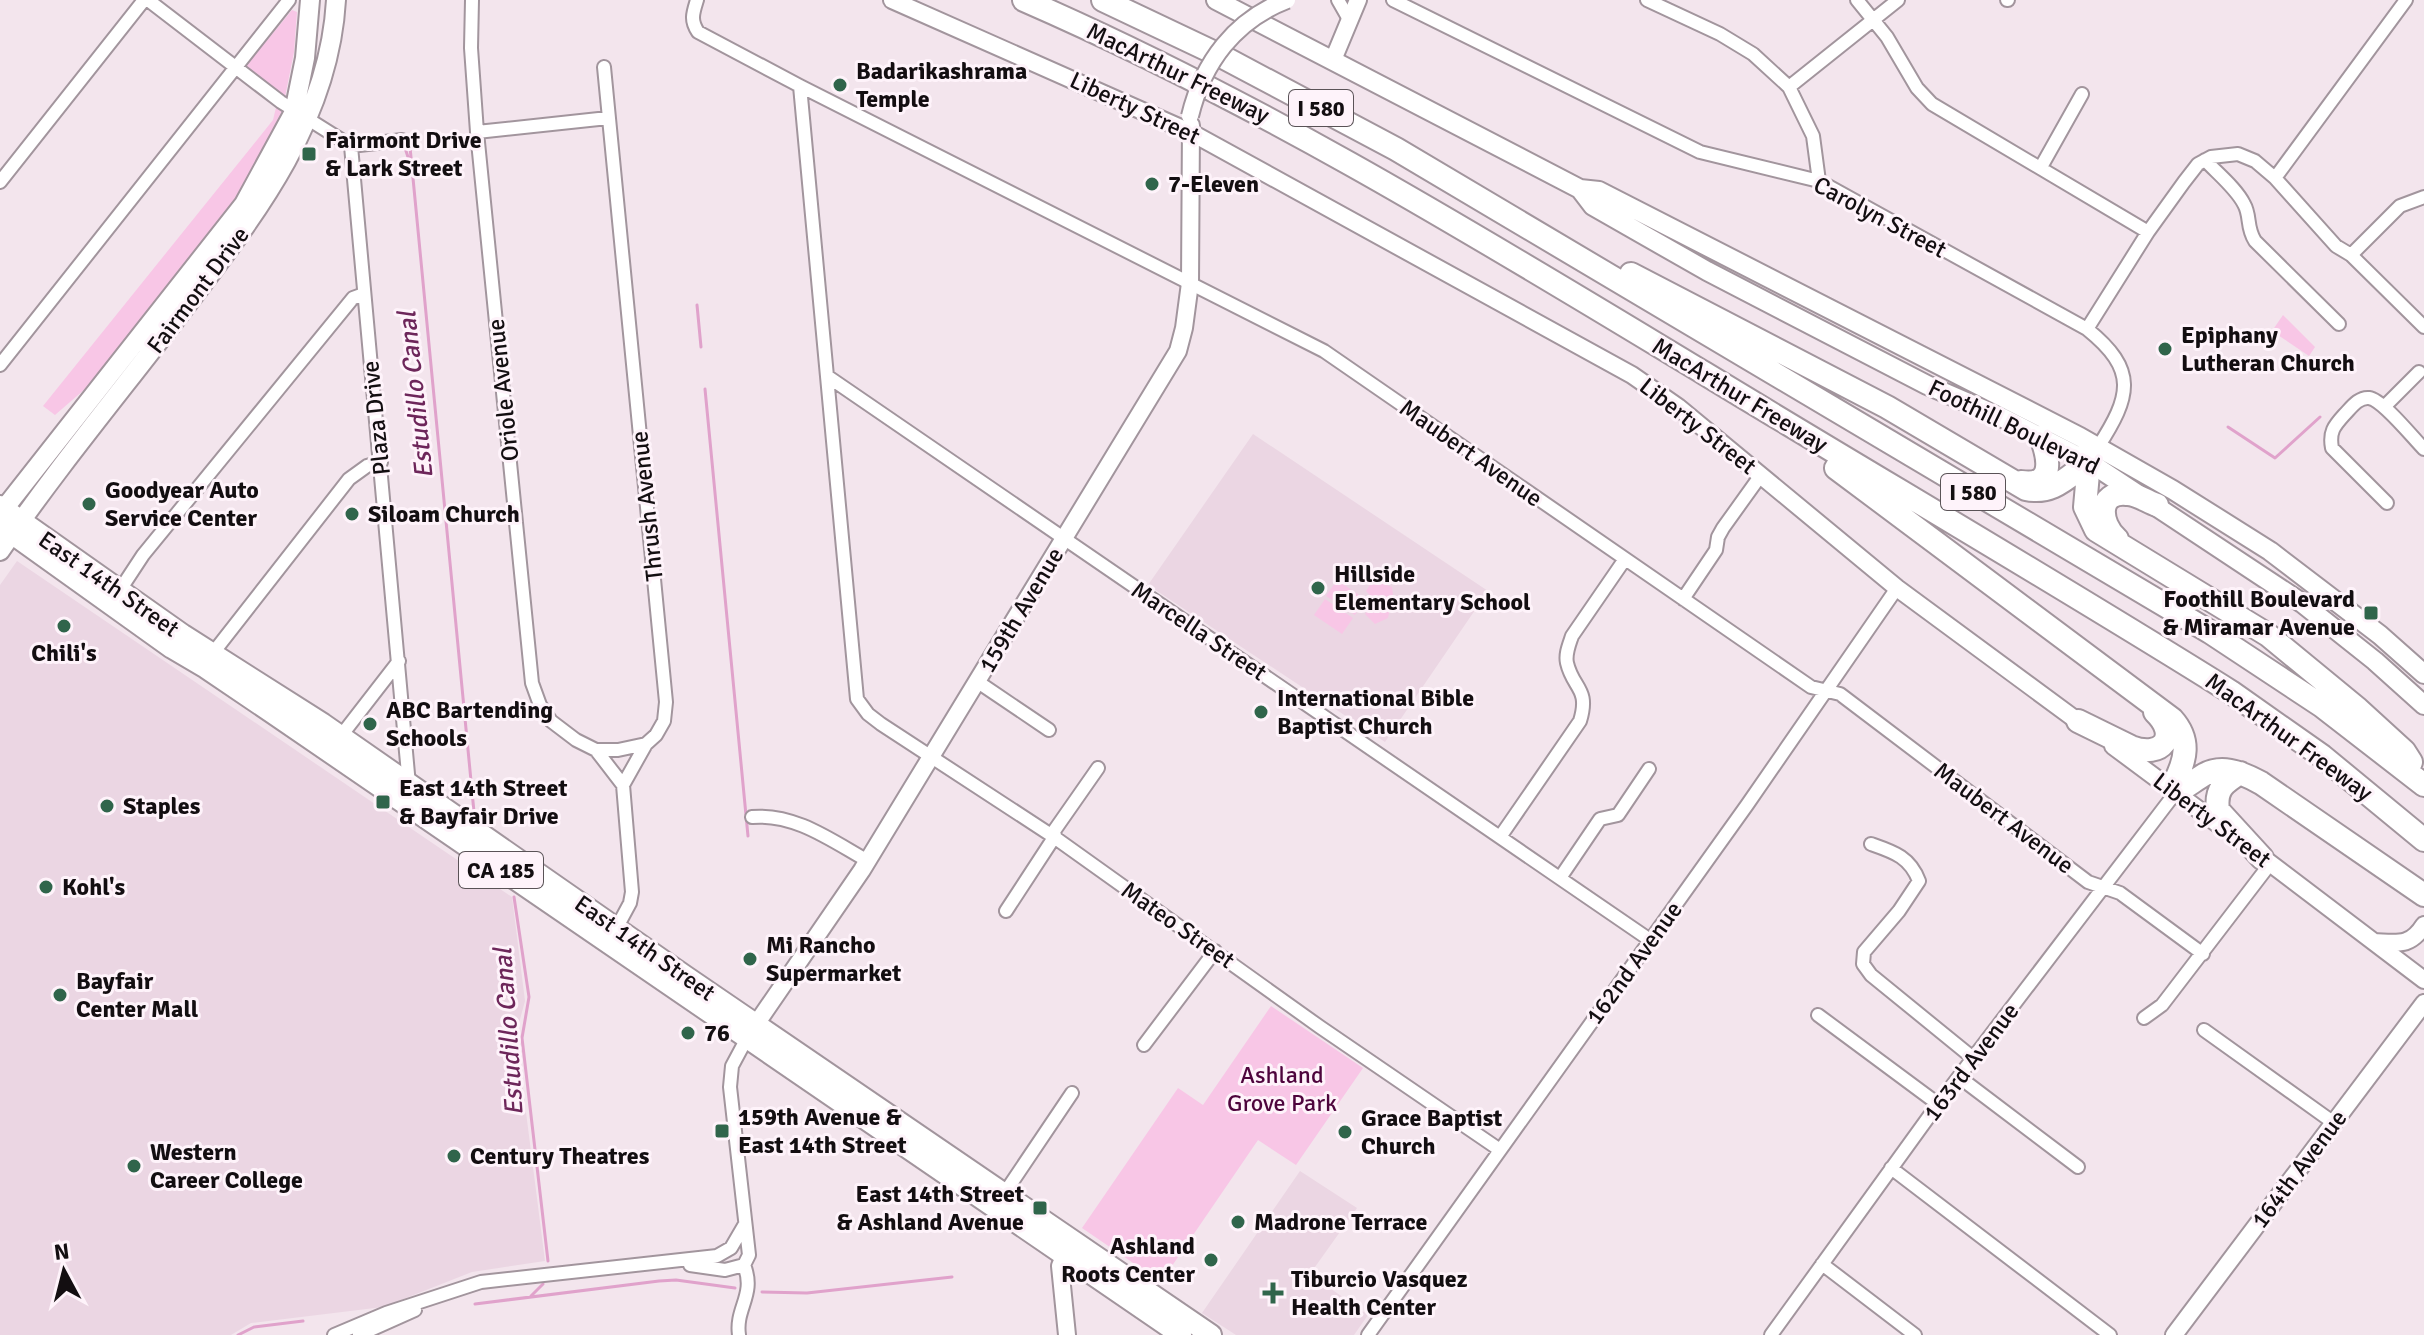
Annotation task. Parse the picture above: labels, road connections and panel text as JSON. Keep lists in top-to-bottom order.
{
  "streets": {
    "highway": ["MacArthur Freeway", "I 580"],
    "main road": [
      "Fairmont Drive",
      "Foothill Boulevard",
      "East 14th Street",
      "CA 185"
    ],
    "street": [
      "Liberty Street",
      "Carolyn Street",
      "Oriole Avenue",
      "Plaza Drive",
      "Maubert Avenue",
      "Thrush Avenue",
      "159th Avenue",
      "Marcella Street",
      "Mateo Street",
      "162nd Avenue",
      "163rd Avenue",
      "164th Avenue"
    ]
  },
  "crossings": [
    ["Liberty Street", "159th Avenue"],
    ["Liberty Street", "162nd Avenue"],
    ["Liberty Street", "163rd Avenue"],
    ["Carolyn Street", "Foothill Boulevard"],
    ["Fairmont Drive", "East 14th Street"],
    ["Oriole Avenue", "Thrush Avenue"],
    ["Plaza Drive", "East 14th Street"],
    ["Maubert Avenue", "159th Avenue"],
    ["Maubert Avenue", "162nd Avenue"],
    ["Maubert Avenue", "163rd Avenue"],
    ["East 14th Street", "159th Avenue"],
    ["159th Avenue", "Marcella Street"],
    ["159th Avenue", "Mateo Street"],
    ["Marcella Street", "Mateo Street"],
    ["Marcella Street", "162nd Avenue"],
    ["Mateo Street", "162nd Avenue"]
  ],
  "water": ["Estudillo Canal"],
  "parks": ["Ashland Grove Park"],
  "places": {
    "other": [
      "Badarikashrama Temple",
      "7-Eleven",
      "Epiphany Lutheran Church",
      "Goodyear Auto Service Center",
      "Siloam Church",
      "Hillside Elementary School",
      "Chili's",
      "International Bible Baptist Church",
      "ABC Bartending Schools",
      "Staples",
      "Kohl's",
      "Mi Rancho Supermarket",
      "Bayfair Center Mall",
      "76",
      "Grace Baptist Church",
      "Century Theatres",
      "Western Career College",
      "Madrone Terrace",
      "Ashland Roots Center"
    ],
    "transit": [
      "Fairmont Drive & Lark Street",
      "Foothill Boulevard & Miramar Avenue",
      "East 14th Street & Bayfair Drive",
      "159th Avenue & East 14th Street",
      "East 14th Street & Ashland Avenue"
    ],
    "health": ["Tiburcio Vasquez Health Center"]
  },
  "north": "top"
}
